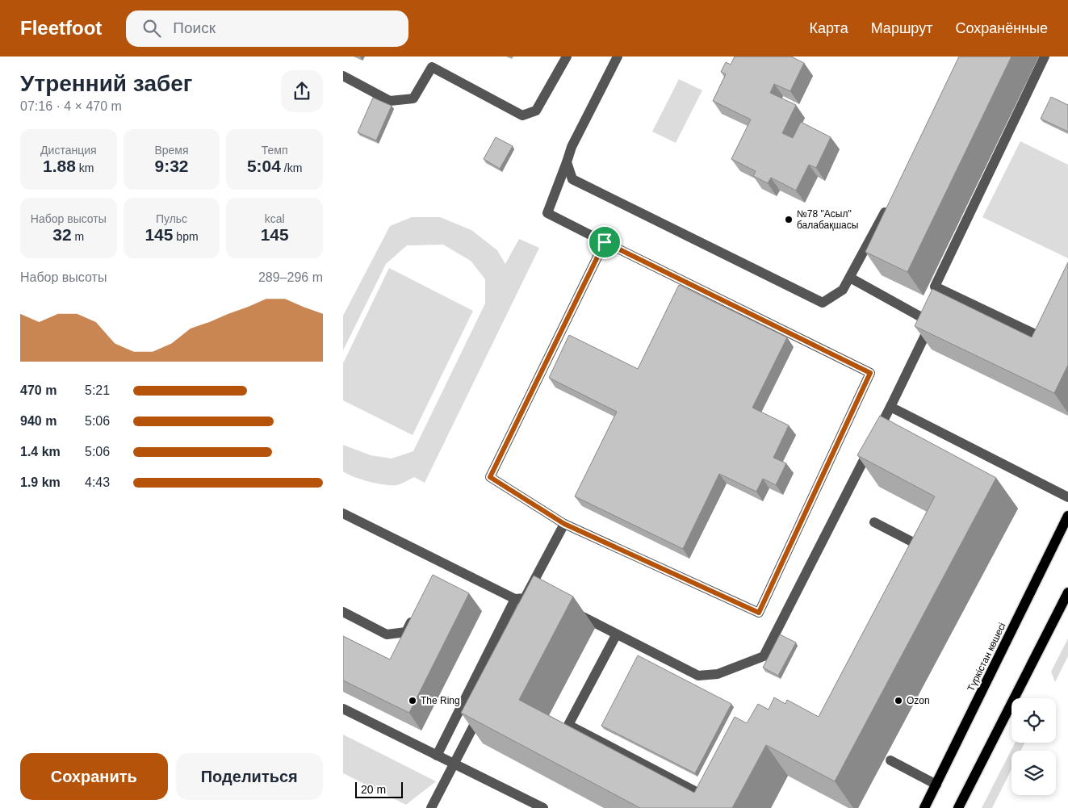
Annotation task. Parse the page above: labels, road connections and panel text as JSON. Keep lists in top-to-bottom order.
{
  "streets": {
    "main road": ["Түркістан көшесі"]
  },
  "places": ["№78 \"Асыл\" балабақшасы", "The Ring", "Ozon"],
  "scale_bar": "20 m",
  "page": {
    "header": "Fleetfoot",
    "search": "Поиск",
    "nav": ["Карта", "Маршрут", "Сохранённые"],
    "heading": ["Утренний забег", "07:16 · 4 × 470 m"],
    "stats": [
      ["Дистанция", "1.88 km"],
      ["Время", "9:32"],
      ["Темп", "5:04 /km"],
      ["Набор высоты", "32 m"],
      ["Пульс", "145 bpm"],
      ["kcal", "145"]
    ],
    "chart": ["Набор высоты", "289–296 m"],
    "list": [
      {
        "name": "470 m",
        "note": "5:21"
      },
      {
        "name": "940 m",
        "note": "5:06"
      },
      {
        "name": "1.4 km",
        "note": "5:06"
      },
      {
        "name": "1.9 km",
        "note": "4:43"
      }
    ],
    "buttons": ["Сохранить", "Поделиться"],
    "scale": "20 m"
  }
}
